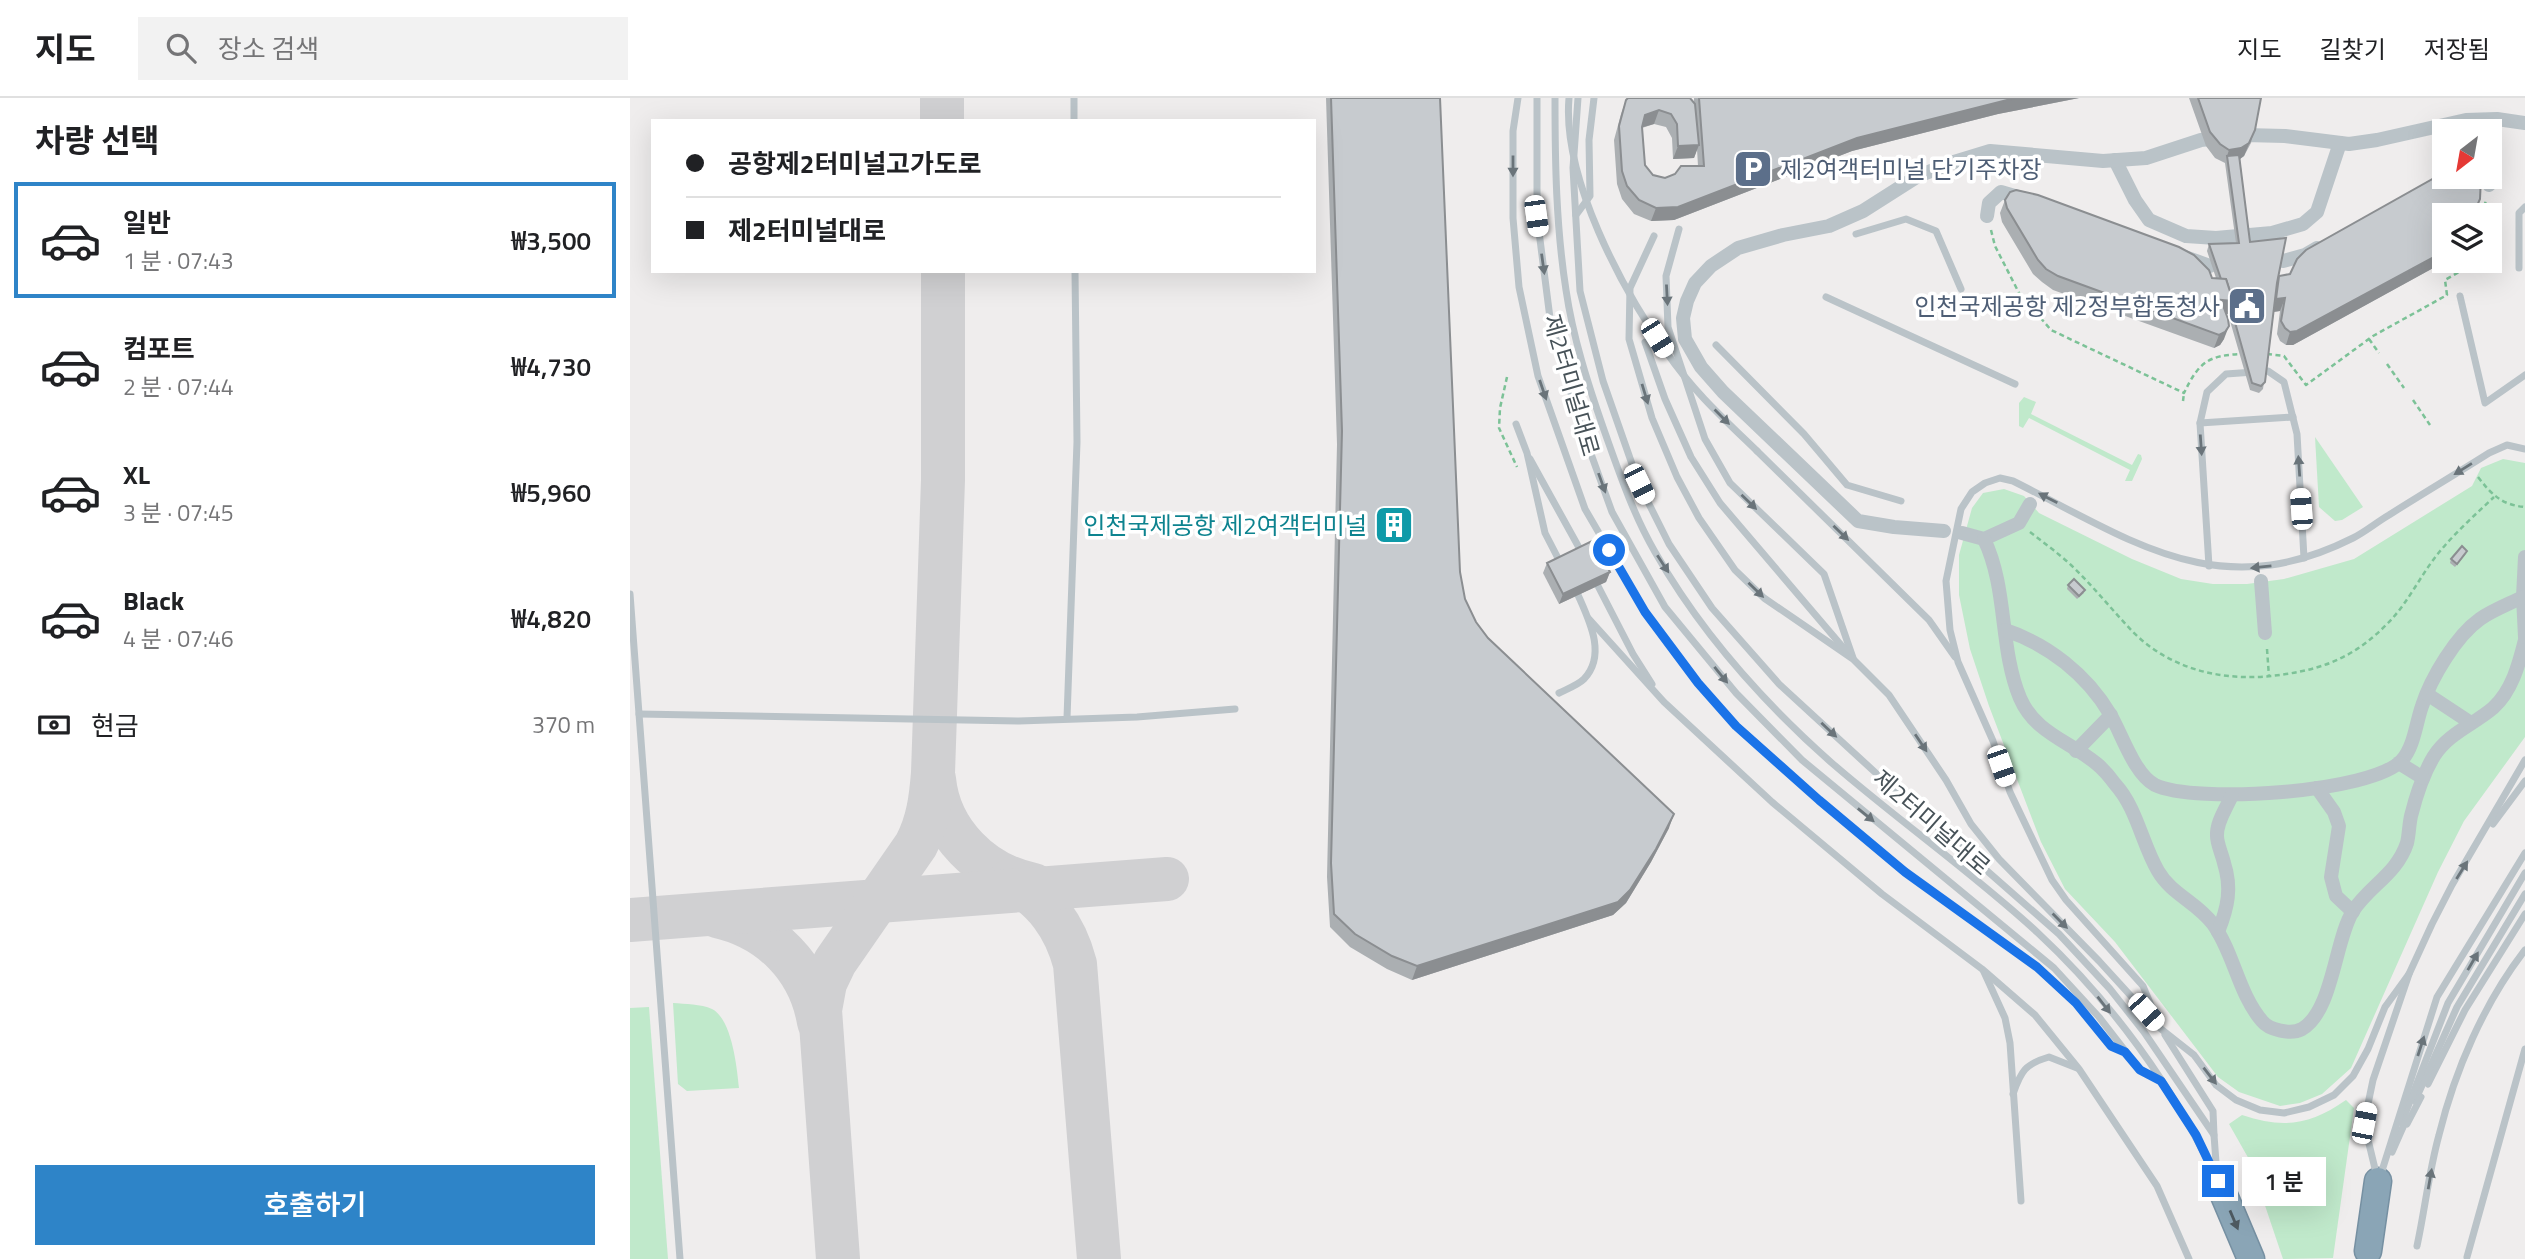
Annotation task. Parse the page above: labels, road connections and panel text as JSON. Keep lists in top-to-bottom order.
{
  "streets": {
    "highway": ["제2터미널대로"]
  },
  "places": {
    "parking": ["제2여객터미널 단기주차장"],
    "public building": ["인천국제공항 제2정부합동청사"],
    "building": ["인천국제공항 제2여객터미널"]
  },
  "north": "bottom left",
  "page": {
    "header": "지도",
    "search": "장소 검색",
    "nav": ["지도", "길찾기", "저장됨"],
    "heading": "차량 선택",
    "banner": ["공항제2터미널고가도로", "제2터미널대로"],
    "list": [
      {
        "name": "일반",
        "note": "1 분 · 07:43",
        "value": "₩3,500"
      },
      {
        "name": "컴포트",
        "note": "2 분 · 07:44",
        "value": "₩4,730"
      },
      {
        "name": "XL",
        "note": "3 분 · 07:45",
        "value": "₩5,960"
      },
      {
        "name": "Black",
        "note": "4 분 · 07:46",
        "value": "₩4,820"
      }
    ],
    "pay": ["현금", "370 m"],
    "buttons": "호출하기",
    "bubble": "1 분"
  }
}
